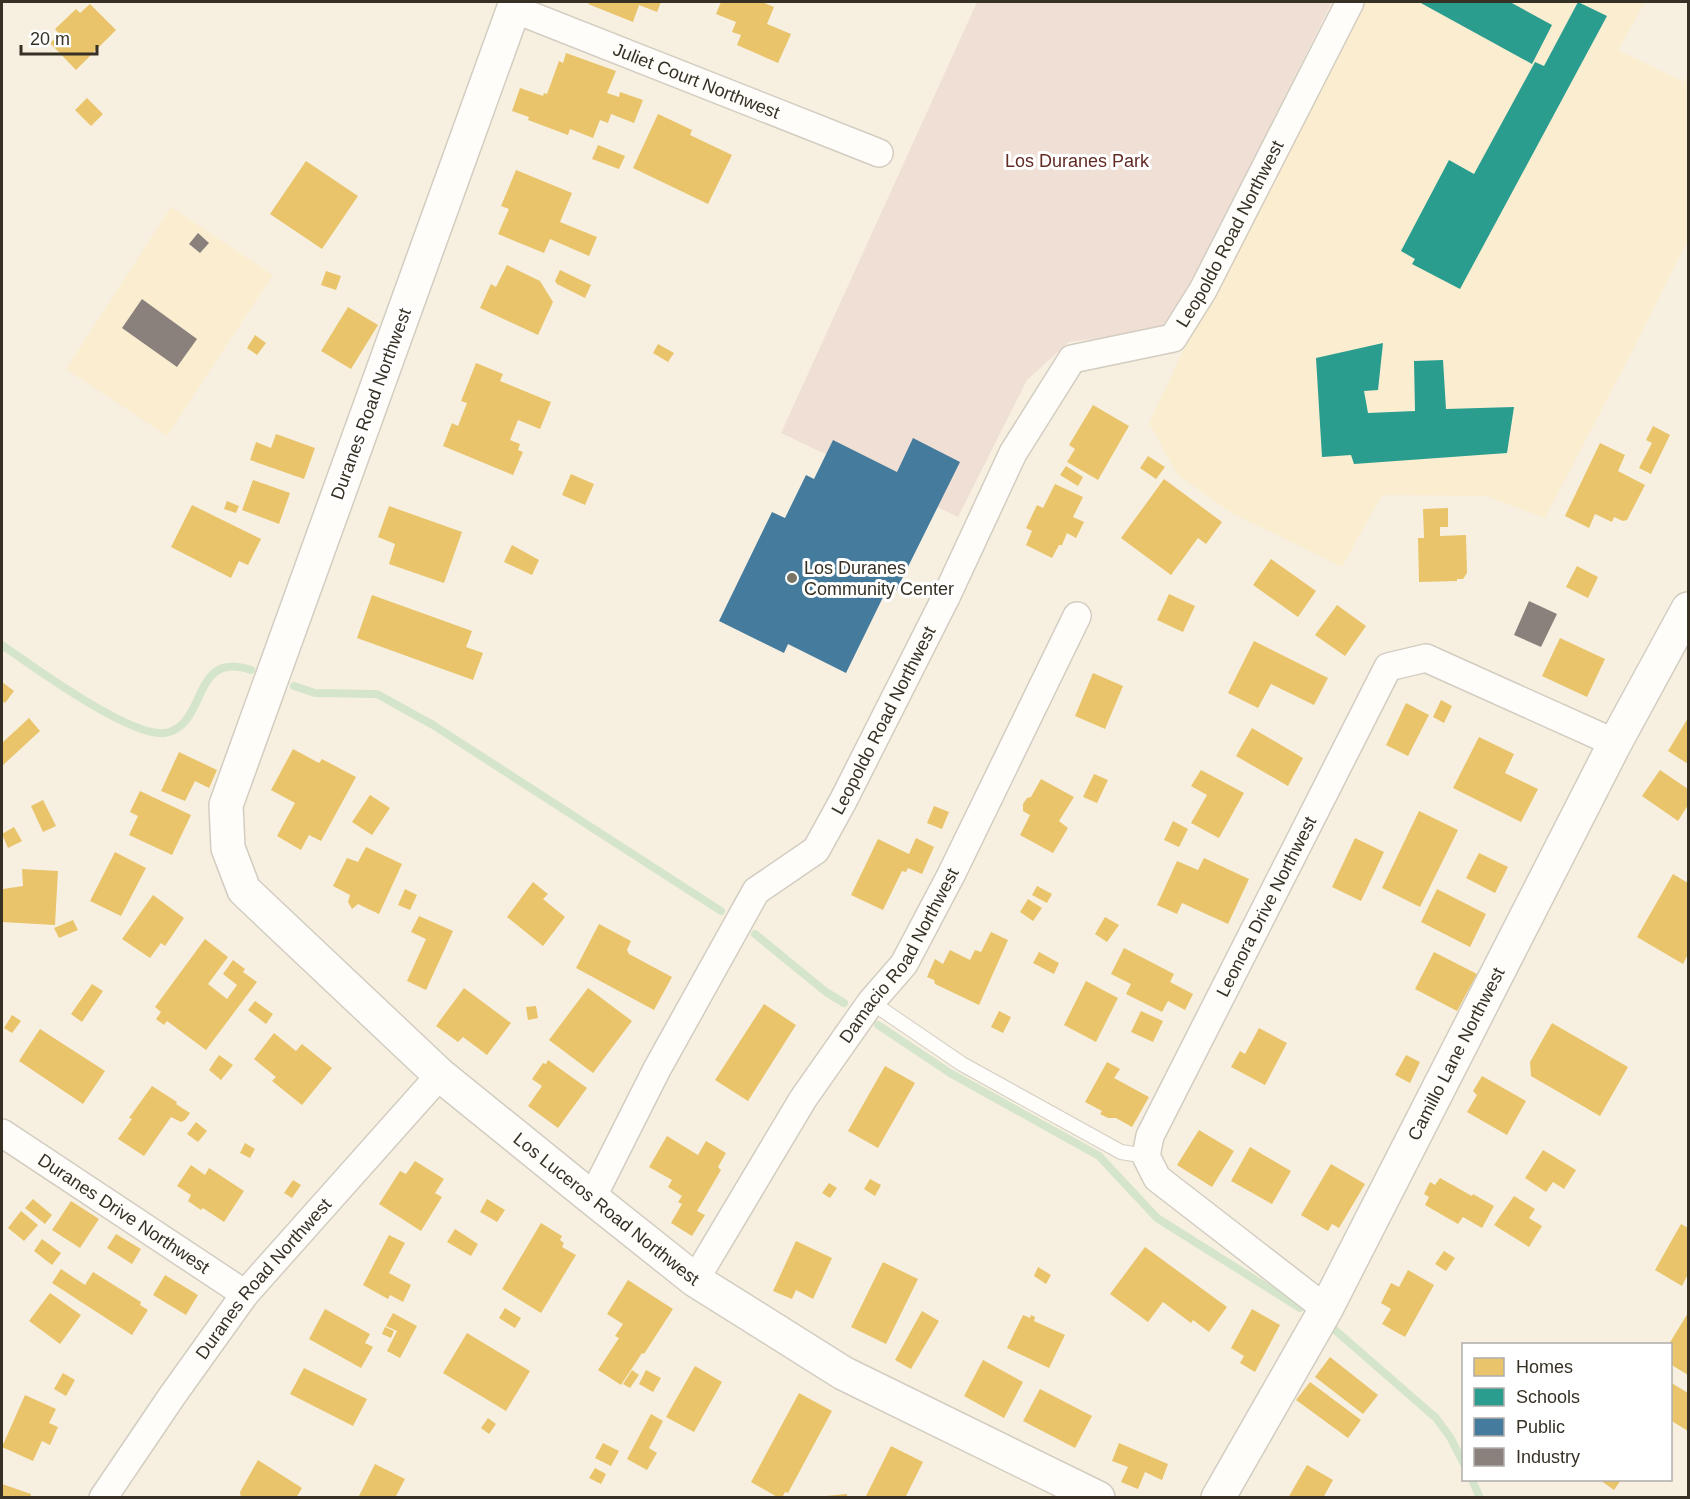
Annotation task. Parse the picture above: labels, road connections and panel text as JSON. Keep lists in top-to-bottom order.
{
  "streets": {
    "street": [
      "Juliet Court Northwest",
      "Leopoldo Road Northwest",
      "Duranes Road Northwest",
      "Leonora Drive Northwest",
      "Damacio Road Northwest",
      "Camillo Lane Northwest",
      "Los Luceros Road Northwest",
      "Duranes Drive Northwest"
    ]
  },
  "crossings": [
    ["Juliet Court Northwest", "Duranes Road Northwest"],
    ["Leopoldo Road Northwest", "Los Luceros Road Northwest"],
    ["Duranes Road Northwest", "Los Luceros Road Northwest"],
    ["Duranes Road Northwest", "Duranes Drive Northwest"],
    ["Leonora Drive Northwest", "Camillo Lane Northwest"],
    ["Damacio Road Northwest", "Los Luceros Road Northwest"]
  ],
  "parks": ["Los Duranes Park"],
  "places": ["Los Duranes Community Center"],
  "legend": [
    "Homes",
    "Schools",
    "Public",
    "Industry"
  ],
  "scale_bar": "20 m"
}
